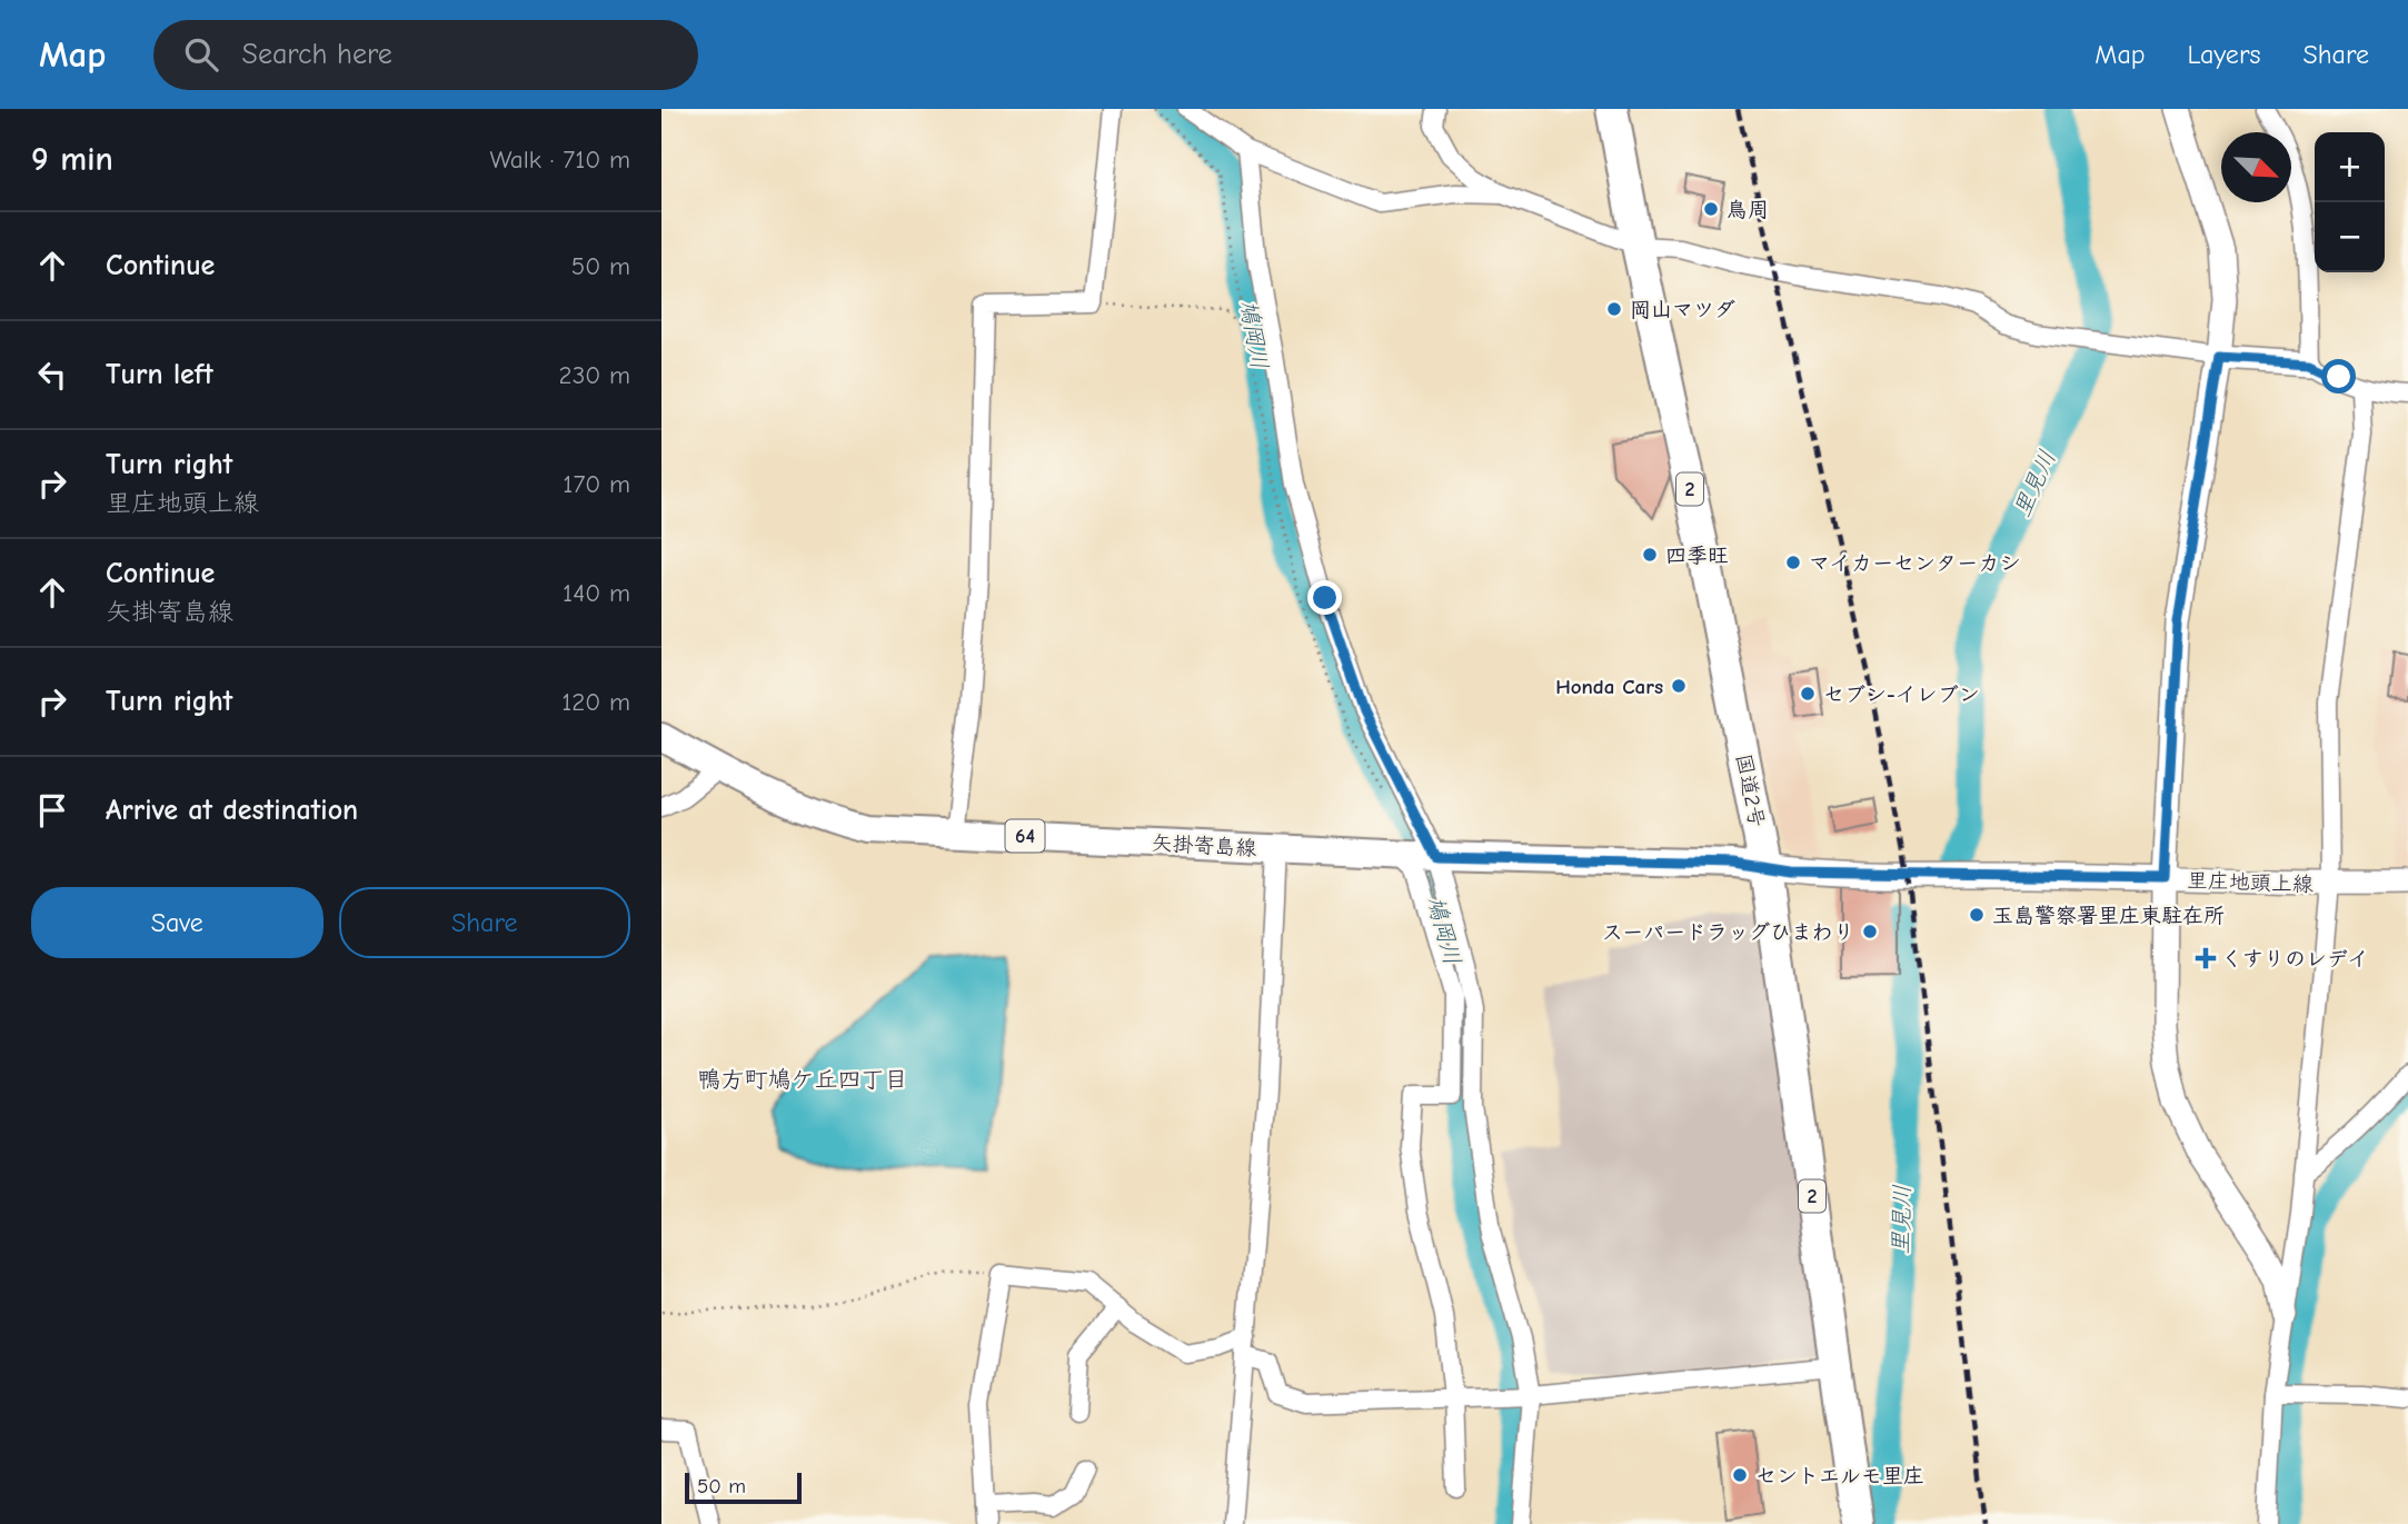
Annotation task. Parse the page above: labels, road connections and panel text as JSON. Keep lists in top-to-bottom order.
{
  "streets": {
    "highway": ["2", "国道2号"],
    "main road": ["64", "矢掛寄島線"],
    "street": ["里庄地頭上線"]
  },
  "crossings": [
    ["国道2号", "矢掛寄島線"],
    ["国道2号", "里庄地頭上線"],
    ["矢掛寄島線", "里庄地頭上線"]
  ],
  "districts": ["鴨方町鳩ケ丘四丁目"],
  "water": ["鳩岡川", "里見川"],
  "places": {
    "other": [
      "鳥周",
      "岡山マツダ",
      "四季旺",
      "マイカーセンターカシ",
      "Honda Cars",
      "セブン-イレブン",
      "玉島警察署里庄東駐在所",
      "スーパードラッグひまわり",
      "セントエルモ里庄"
    ],
    "health": ["くすりのレデイ"]
  },
  "scale_bar": "50 m",
  "north": "bottom right",
  "page": {
    "header": "Map",
    "search": "Search here",
    "nav": ["Map", "Layers", "Share"],
    "heading": ["9 min", "Walk · 710 m"],
    "map_buttons": ["+", "−"],
    "list": [
      ["Continue", "50 m"],
      ["Turn left", "230 m"],
      ["Turn right", "里庄地頭上線", "170 m"],
      ["Continue", "矢掛寄島線", "140 m"],
      ["Turn right", "120 m"],
      "Arrive at destination"
    ],
    "buttons": ["Save", "Share"],
    "scale": "50 m"
  }
}
